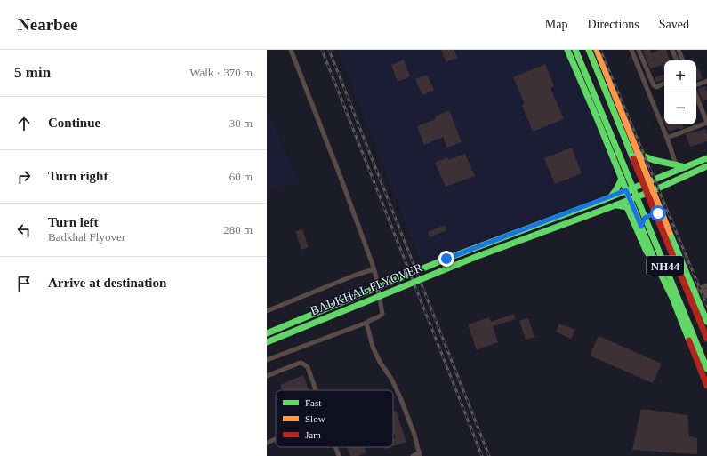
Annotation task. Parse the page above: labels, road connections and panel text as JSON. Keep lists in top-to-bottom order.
{
  "streets": {
    "main road": ["NH44", "BADKHAL FLYOVER"]
  },
  "legend": ["Fast", "Slow", "Jam"],
  "page": {
    "header": "Nearbee",
    "nav": ["Map", "Directions", "Saved"],
    "heading": ["5 min", "Walk · 370 m"],
    "map_buttons": ["+", "−"],
    "list": [
      ["Continue", "30 m"],
      ["Turn right", "60 m"],
      ["Turn left", "Badkhal Flyover", "280 m"],
      "Arrive at destination"
    ]
  }
}
